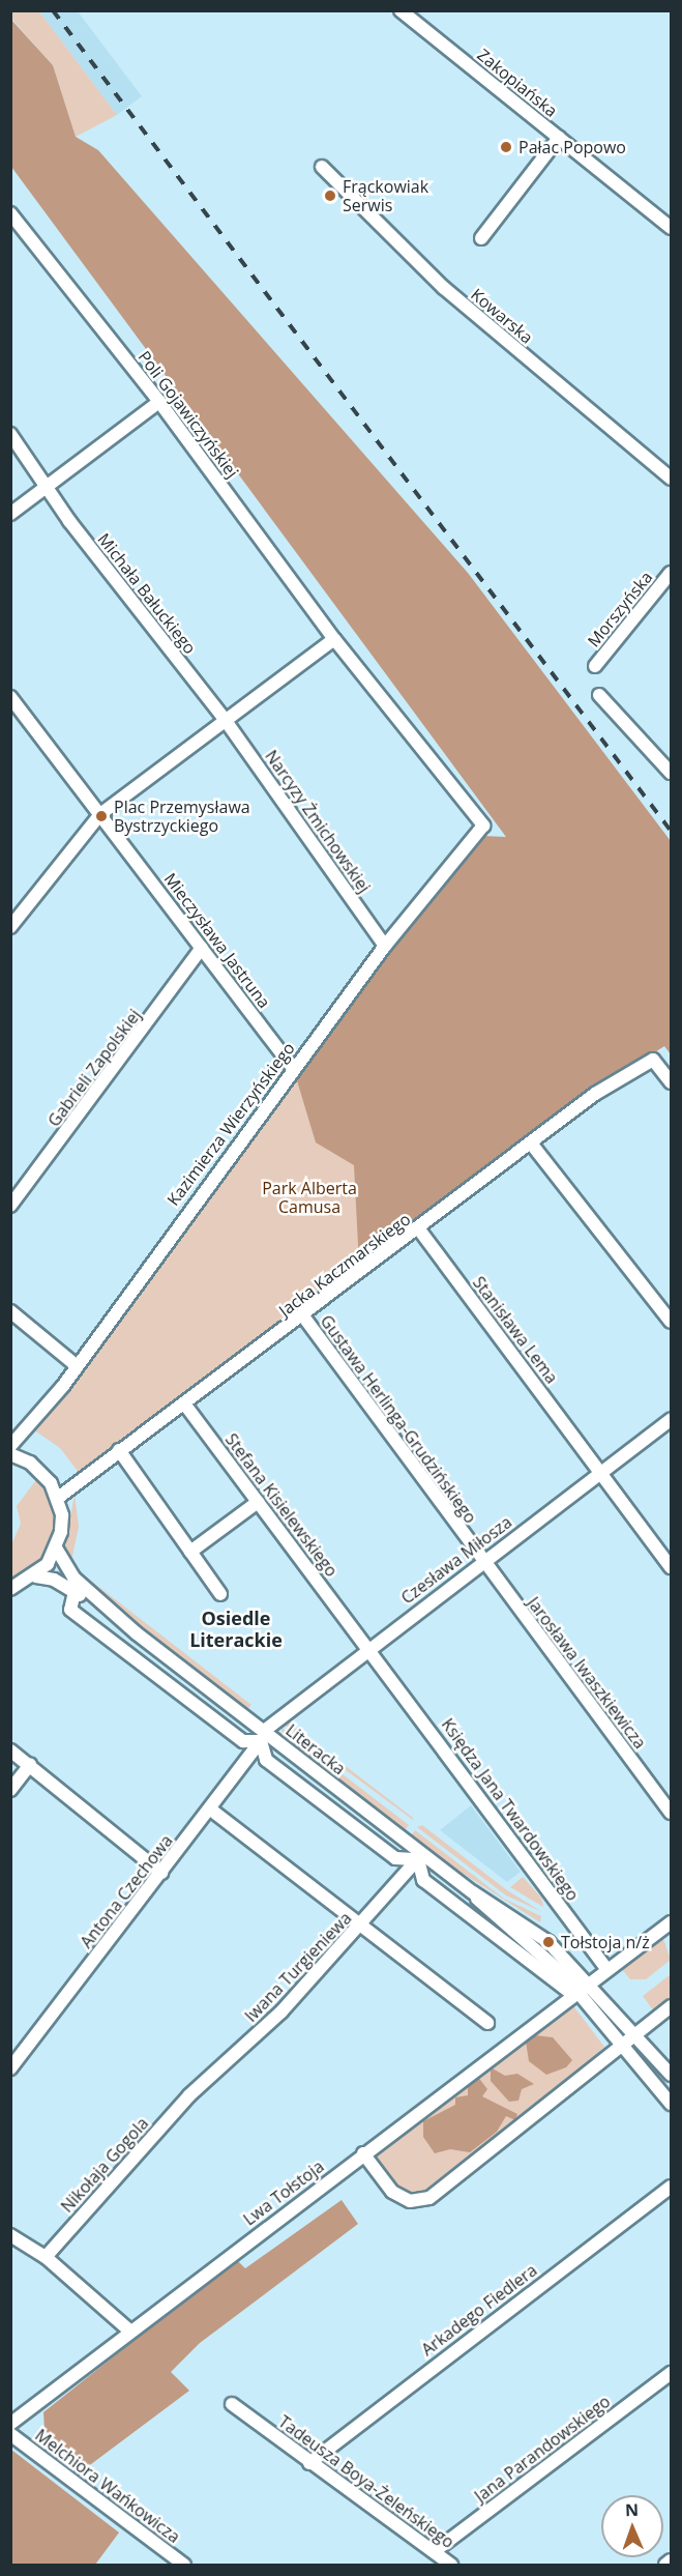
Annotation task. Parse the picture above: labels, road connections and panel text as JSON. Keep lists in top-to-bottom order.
{
  "streets": {
    "street": [
      "Zakopiańska",
      "Kowarska",
      "Poli Gojawiczyńskiej",
      "Michała Bałuckiego",
      "Morszyńska",
      "Narcyzy Żmichowskiej",
      "Mieczysława Jastruna",
      "Gabrieli Zapolskiej",
      "Kazimierza Wierzyńskiego",
      "Jacka Kaczmarskiego",
      "Stanisława Lema",
      "Gustawa Herlinga-Grudzińskiego",
      "Stefana Kisielewskiego",
      "Czesława Miłosza",
      "Jarosława Iwaszkiewicza",
      "Literacka",
      "Księdza Jana Twardowskiego",
      "Antona Czechowa",
      "Iwana Turgieniewa",
      "Nikołaja Gogola",
      "Lwa Tołstoja",
      "Arkadego Fiedlera",
      "Jana Parandowskiego",
      "Tadeusza Boya-Żeleńskiego",
      "Melchiora Wańkowicza"
    ]
  },
  "crossings": [
    ["Poli Gojawiczyńskiej", "Kazimierza Wierzyńskiego"],
    ["Michała Bałuckiego", "Narcyzy Żmichowskiej"],
    ["Narcyzy Żmichowskiej", "Kazimierza Wierzyńskiego"],
    ["Mieczysława Jastruna", "Gabrieli Zapolskiej"],
    ["Mieczysława Jastruna", "Kazimierza Wierzyńskiego"],
    ["Jacka Kaczmarskiego", "Stanisława Lema"],
    ["Jacka Kaczmarskiego", "Gustawa Herlinga-Grudzińskiego"],
    ["Jacka Kaczmarskiego", "Stefana Kisielewskiego"],
    ["Stanisława Lema", "Czesława Miłosza"],
    ["Gustawa Herlinga-Grudzińskiego", "Czesława Miłosza"],
    ["Gustawa Herlinga-Grudzińskiego", "Jarosława Iwaszkiewicza"],
    ["Stefana Kisielewskiego", "Czesława Miłosza"],
    ["Stefana Kisielewskiego", "Księdza Jana Twardowskiego"],
    ["Czesława Miłosza", "Jarosława Iwaszkiewicza"],
    ["Czesława Miłosza", "Literacka"],
    ["Czesława Miłosza", "Księdza Jana Twardowskiego"],
    ["Czesława Miłosza", "Antona Czechowa"],
    ["Literacka", "Antona Czechowa"],
    ["Literacka", "Iwana Turgieniewa"],
    ["Literacka", "Lwa Tołstoja"],
    ["Księdza Jana Twardowskiego", "Lwa Tołstoja"],
    ["Iwana Turgieniewa", "Nikołaja Gogola"],
    ["Arkadego Fiedlera", "Tadeusza Boya-Żeleńskiego"],
    ["Jana Parandowskiego", "Tadeusza Boya-Żeleńskiego"]
  ],
  "districts": ["Osiedle Literackie"],
  "parks": ["Park Alberta Camusa"],
  "places": [
    "Pałac Popowo",
    "Frąckowiak Serwis",
    "Plac Przemysława Bystrzyckiego",
    "Tołstoja n/ż"
  ],
  "north": "top"
}
